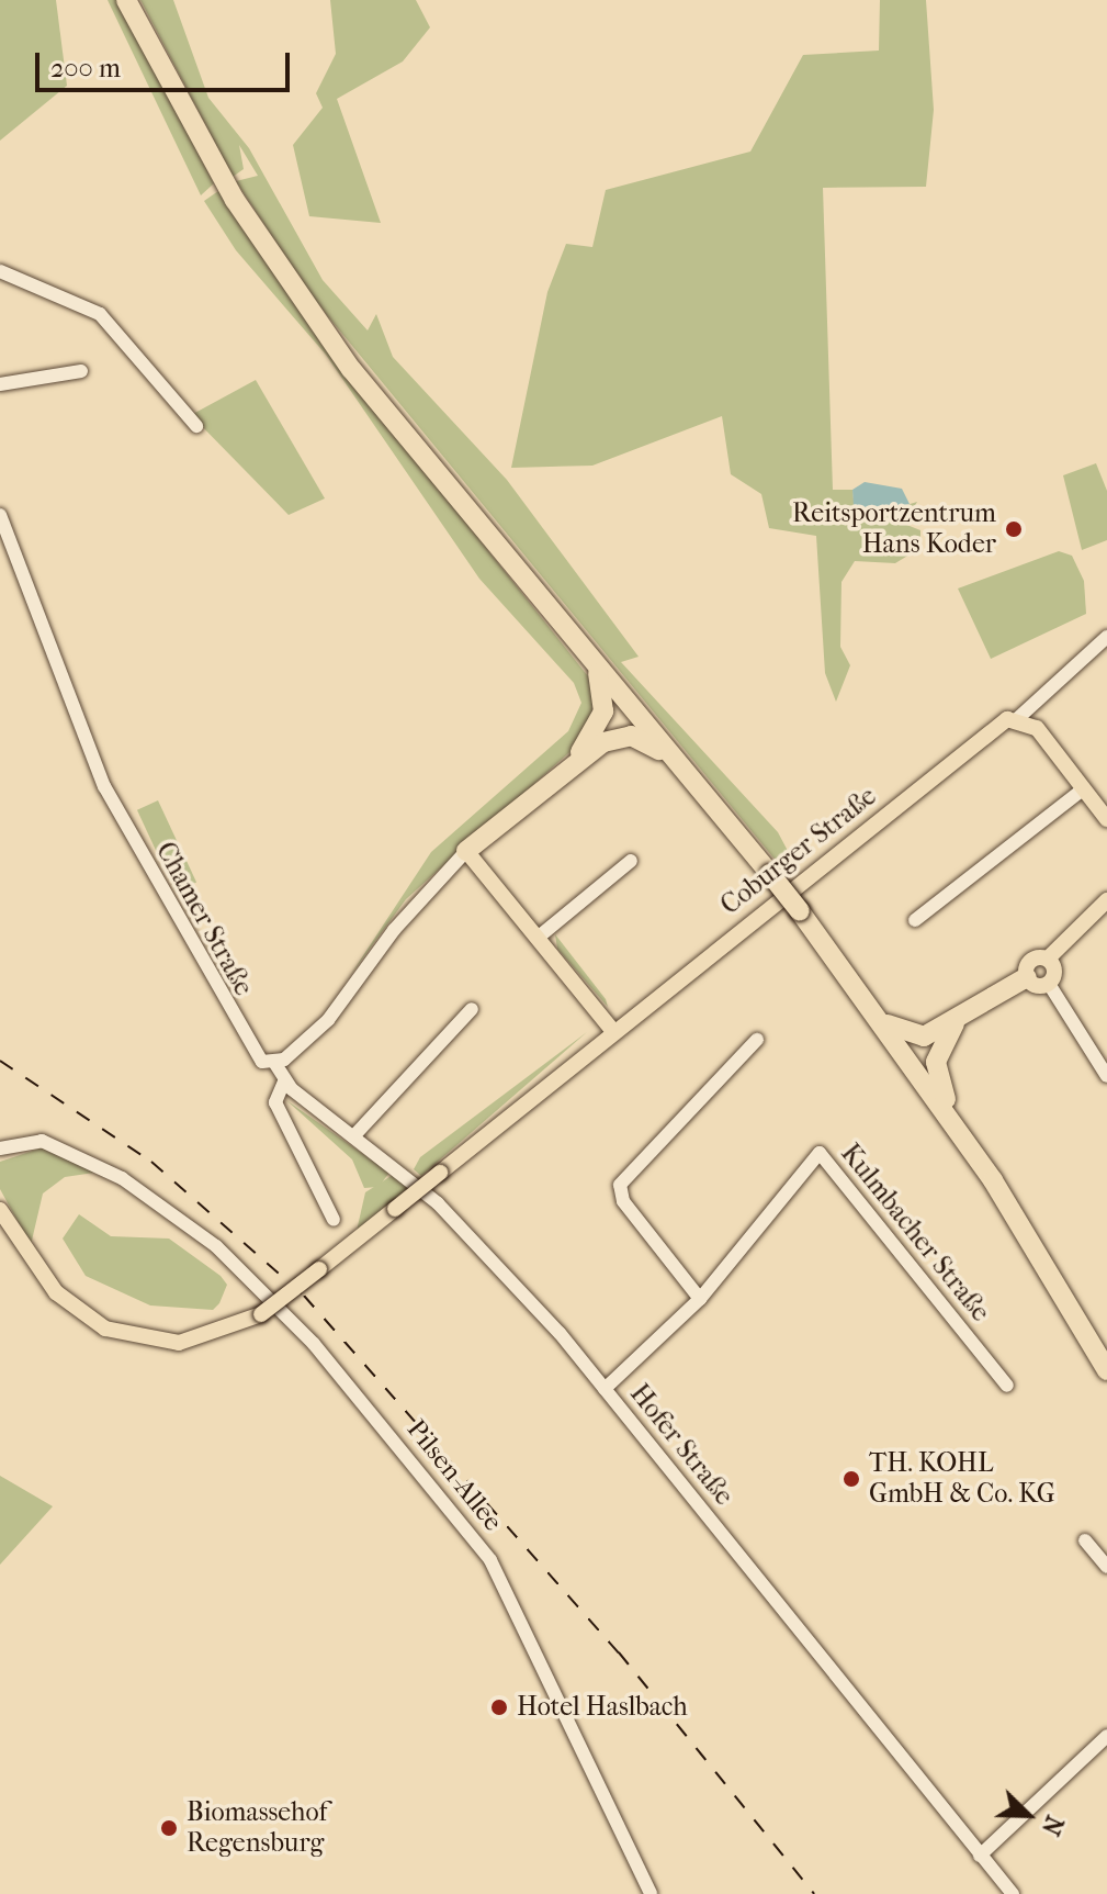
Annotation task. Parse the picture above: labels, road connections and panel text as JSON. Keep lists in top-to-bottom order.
{
  "streets": {
    "main road": ["Coburger Straße"],
    "street": [
      "Chamer Straße",
      "Kulmbacher Straße",
      "Hofer Straße",
      "Pilsen-Allee"
    ]
  },
  "crossings": [
    ["Chamer Straße", "Hofer Straße"],
    ["Kulmbacher Straße", "Hofer Straße"]
  ],
  "places": [
    "Reitsportzentrum Hans Koder",
    "TH. KOHL GmbH & Co. KG",
    "Hotel Haslbach",
    "Biomassehof Regensburg"
  ],
  "scale_bar": "200 m",
  "north": "bottom right"
}
